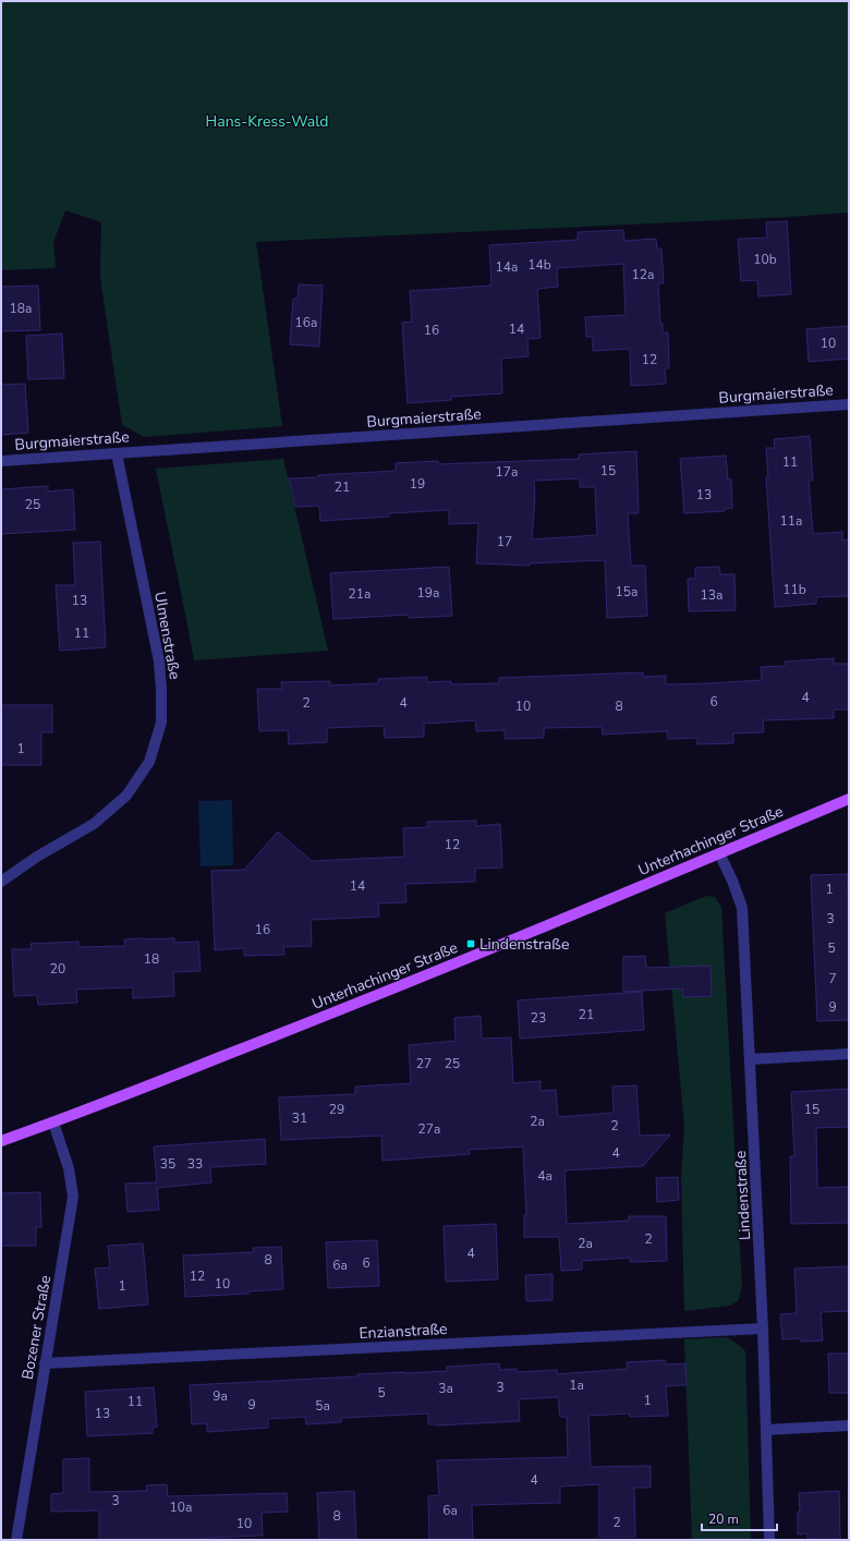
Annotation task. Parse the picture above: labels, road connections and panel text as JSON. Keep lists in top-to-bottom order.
{
  "streets": {
    "main road": ["Unterhachinger Straße"],
    "street": [
      "Burgmaierstraße",
      "Ulmenstraße",
      "Lindenstraße",
      "Bozener Straße",
      "Enzianstraße"
    ]
  },
  "crossings": [
    ["Burgmaierstraße", "Ulmenstraße"],
    ["Unterhachinger Straße", "Lindenstraße"],
    ["Unterhachinger Straße", "Bozener Straße"],
    ["Lindenstraße", "Enzianstraße"],
    ["Bozener Straße", "Enzianstraße"]
  ],
  "parks": ["Hans-Kress-Wald"],
  "places": {
    "transit": ["Lindenstraße"]
  },
  "house_numbers": [
    "10b",
    "14b",
    "14a",
    "12a",
    "18a",
    "16a",
    "14",
    "16",
    "10",
    "12",
    "11",
    "15",
    "17a",
    "19",
    "21",
    "13",
    "25",
    "11a",
    "17",
    "11b",
    "15a",
    "19a",
    "21a",
    "13a",
    "13",
    "11",
    "4",
    "6",
    "2",
    "4",
    "10",
    "8",
    "1",
    "12",
    "14",
    "1",
    "3",
    "16",
    "5",
    "18",
    "20",
    "7",
    "9",
    "21",
    "23",
    "27",
    "25",
    "29",
    "15",
    "31",
    "2a",
    "2",
    "27a",
    "4",
    "35",
    "33",
    "4a",
    "2",
    "2a",
    "4",
    "8",
    "6",
    "6a",
    "12",
    "10",
    "1",
    "1a",
    "3",
    "3a",
    "5",
    "9a",
    "1",
    "11",
    "9",
    "5a",
    "13",
    "4",
    "3",
    "10a",
    "6a",
    "8",
    "2",
    "10"
  ],
  "scale_bar": "20 m"
}
